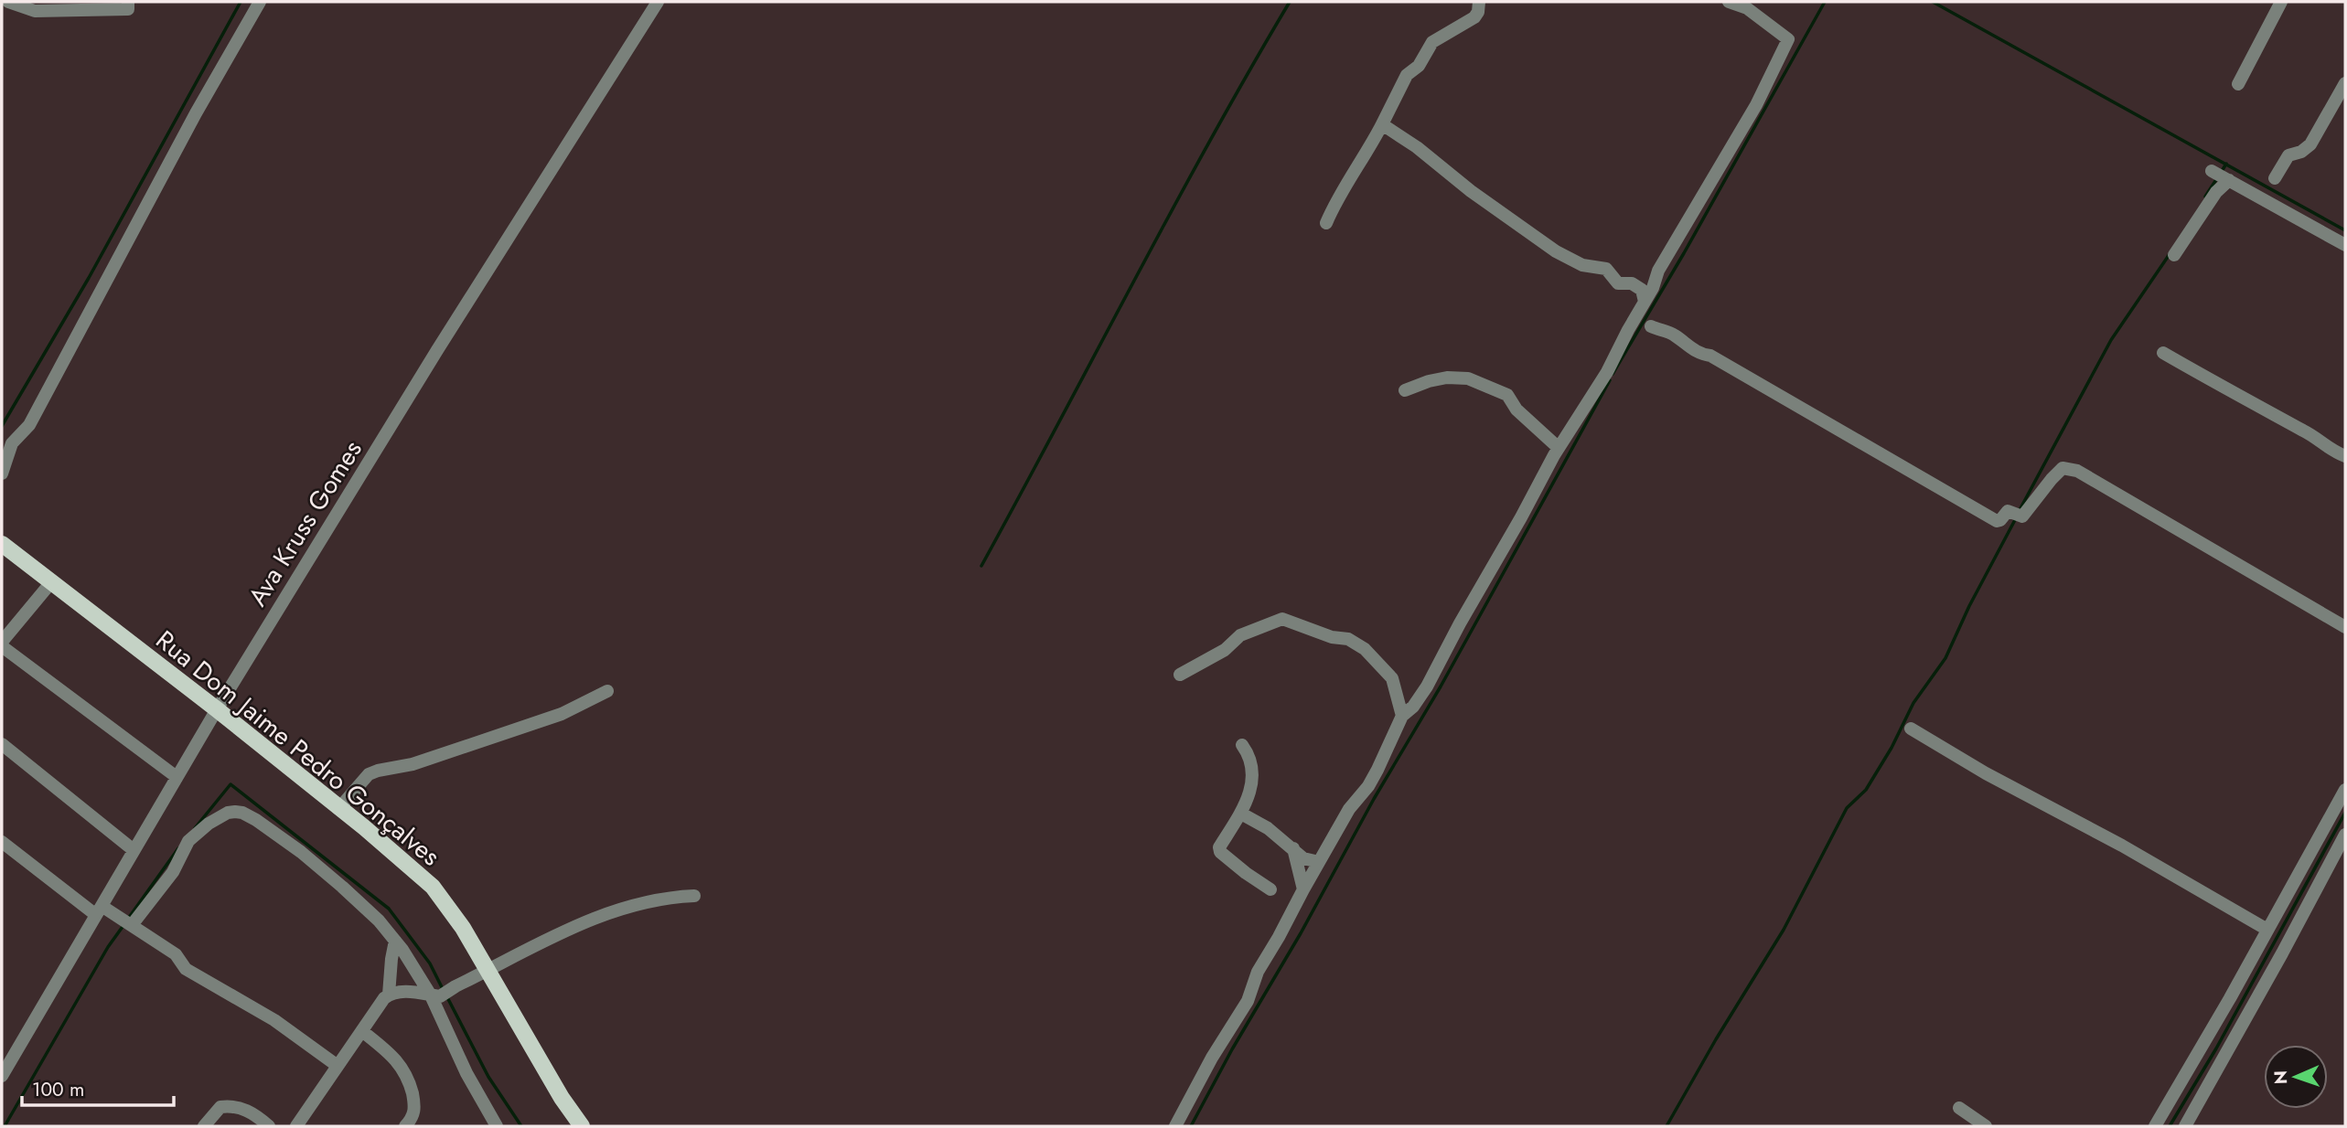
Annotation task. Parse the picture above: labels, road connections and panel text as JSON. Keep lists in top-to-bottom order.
{
  "streets": {
    "main road": ["Rua Dom Jaime Pedro Gonçalves"],
    "street": ["Ava Kruss Gomes"]
  },
  "crossings": [
    ["Ava Kruss Gomes", "Rua Dom Jaime Pedro Gonçalves"]
  ],
  "scale_bar": "100 m",
  "north": "left"
}
